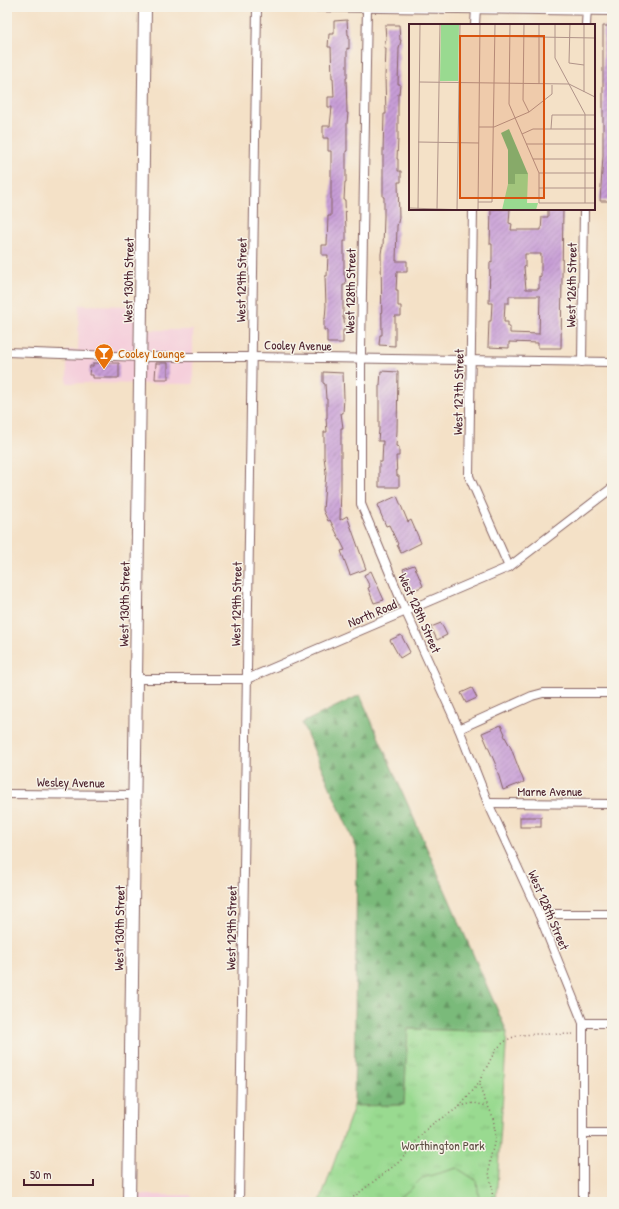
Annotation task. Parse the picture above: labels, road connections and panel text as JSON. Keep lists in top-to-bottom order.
{
  "streets": {
    "main road": ["West 130th Street"],
    "street": [
      "West 129th Street",
      "West 126th Street",
      "West 128th Street",
      "Cooley Avenue",
      "West 127th Street",
      "North Road",
      "Wesley Avenue",
      "Marne Avenue"
    ]
  },
  "crossings": [
    ["West 130th Street", "Cooley Avenue"],
    ["West 130th Street", "North Road"],
    ["West 130th Street", "Wesley Avenue"],
    ["West 129th Street", "Cooley Avenue"],
    ["West 129th Street", "North Road"],
    ["West 126th Street", "Cooley Avenue"],
    ["West 128th Street", "Cooley Avenue"],
    ["West 128th Street", "North Road"],
    ["West 128th Street", "Marne Avenue"],
    ["Cooley Avenue", "West 127th Street"],
    ["West 127th Street", "North Road"]
  ],
  "parks": ["Worthington Park"],
  "places": {
    "bar": ["Cooley Lounge"]
  },
  "scale_bar": "50 m"
}
